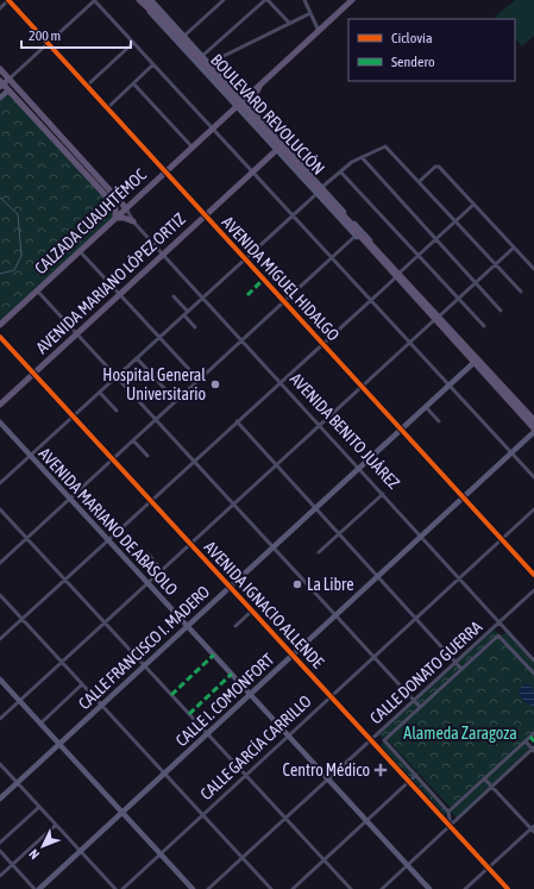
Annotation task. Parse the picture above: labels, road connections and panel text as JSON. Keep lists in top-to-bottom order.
{
  "streets": {
    "main road": [
      "BOULEVARD REVOLUCIÓN",
      "CALZADA CUAUHTÉMOC",
      "AVENIDA MARIANO LÓPEZ ORTIZ",
      "AVENIDA BENITO JUÁREZ"
    ],
    "street": [
      "AVENIDA MIGUEL HIDALGO",
      "AVENIDA MARIANO DE ABASOLO",
      "AVENIDA IGNACIO ALLENDE",
      "CALLE FRANCISCO I. MADERO",
      "CALLE DONATO GUERRA",
      "CALLE I. COMONFORT",
      "CALLE GARCÍA CARRILLO"
    ]
  },
  "crossings": [
    ["BOULEVARD REVOLUCIÓN", "CALZADA CUAUHTÉMOC"],
    ["BOULEVARD REVOLUCIÓN", "AVENIDA MARIANO LÓPEZ ORTIZ"],
    ["CALZADA CUAUHTÉMOC", "AVENIDA MIGUEL HIDALGO"],
    ["CALZADA CUAUHTÉMOC", "AVENIDA BENITO JUÁREZ"],
    ["AVENIDA MIGUEL HIDALGO", "AVENIDA MARIANO LÓPEZ ORTIZ"],
    ["AVENIDA MIGUEL HIDALGO", "CALLE FRANCISCO I. MADERO"],
    ["AVENIDA MIGUEL HIDALGO", "CALLE I. COMONFORT"],
    ["AVENIDA MIGUEL HIDALGO", "CALLE GARCÍA CARRILLO"],
    ["AVENIDA MARIANO LÓPEZ ORTIZ", "AVENIDA BENITO JUÁREZ"],
    ["AVENIDA MARIANO LÓPEZ ORTIZ", "AVENIDA IGNACIO ALLENDE"],
    ["AVENIDA BENITO JUÁREZ", "CALLE FRANCISCO I. MADERO"],
    ["AVENIDA BENITO JUÁREZ", "CALLE DONATO GUERRA"],
    ["AVENIDA BENITO JUÁREZ", "CALLE I. COMONFORT"],
    ["AVENIDA BENITO JUÁREZ", "CALLE GARCÍA CARRILLO"],
    ["AVENIDA MARIANO DE ABASOLO", "CALLE FRANCISCO I. MADERO"],
    ["AVENIDA MARIANO DE ABASOLO", "CALLE DONATO GUERRA"],
    ["AVENIDA MARIANO DE ABASOLO", "CALLE I. COMONFORT"],
    ["AVENIDA MARIANO DE ABASOLO", "CALLE GARCÍA CARRILLO"],
    ["AVENIDA IGNACIO ALLENDE", "CALLE FRANCISCO I. MADERO"],
    ["AVENIDA IGNACIO ALLENDE", "CALLE DONATO GUERRA"],
    ["AVENIDA IGNACIO ALLENDE", "CALLE I. COMONFORT"],
    ["AVENIDA IGNACIO ALLENDE", "CALLE GARCÍA CARRILLO"]
  ],
  "parks": ["Alameda Zaragoza"],
  "places": {
    "other": ["Hospital General Universitario", "La Libre"],
    "health": ["Centro Médico"]
  },
  "legend": ["Ciclovía", "Sendero"],
  "scale_bar": "200 m",
  "north": "bottom left"
}
